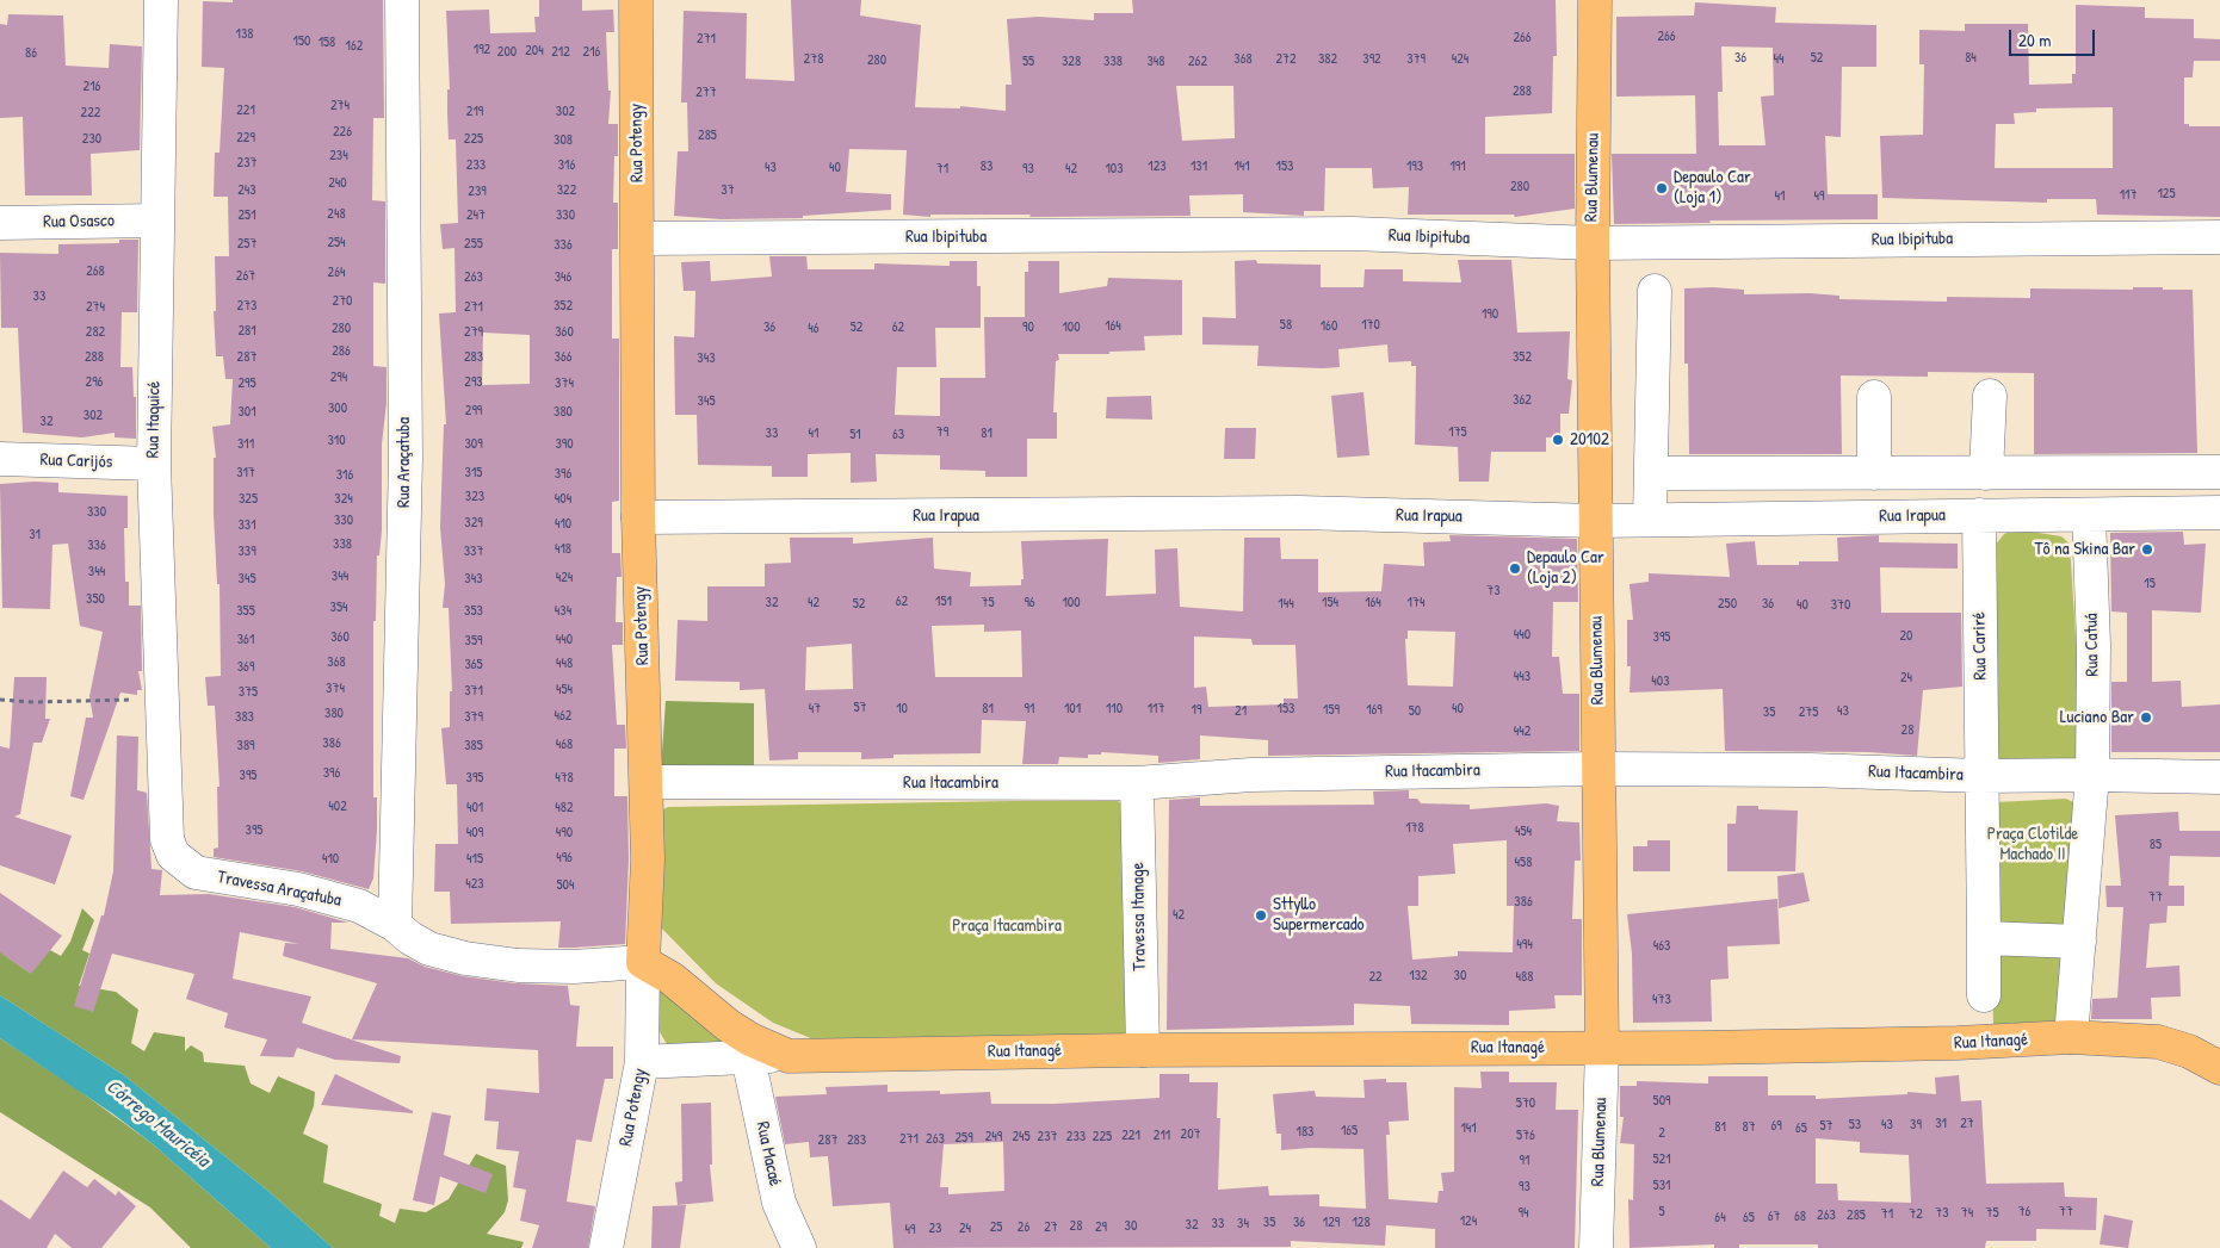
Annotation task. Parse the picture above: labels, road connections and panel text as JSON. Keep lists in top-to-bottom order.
{
  "streets": {
    "main road": ["Rua Potengy", "Rua Blumenau", "Rua Itanagé"],
    "street": [
      "Rua Osasco",
      "Rua Ibipituba",
      "Rua Itaquicé",
      "Rua Carijós",
      "Rua Araçatuba",
      "Rua Irapua",
      "Rua Catuá",
      "Rua Cariré",
      "Rua Itacambira",
      "Travessa Araçatuba",
      "Travessa Itanage",
      "Rua Macaé"
    ]
  },
  "crossings": [
    ["Rua Potengy", "Rua Ibipituba"],
    ["Rua Potengy", "Rua Irapua"],
    ["Rua Potengy", "Rua Itacambira"],
    ["Rua Potengy", "Travessa Araçatuba"],
    ["Rua Potengy", "Rua Itanagé"],
    ["Rua Blumenau", "Rua Ibipituba"],
    ["Rua Blumenau", "Rua Irapua"],
    ["Rua Blumenau", "Rua Itacambira"],
    ["Rua Blumenau", "Rua Itanagé"],
    ["Rua Osasco", "Rua Itaquicé"],
    ["Rua Itaquicé", "Rua Carijós"],
    ["Rua Itaquicé", "Travessa Araçatuba"],
    ["Rua Araçatuba", "Travessa Araçatuba"],
    ["Rua Irapua", "Rua Catuá"],
    ["Rua Irapua", "Rua Cariré"],
    ["Rua Catuá", "Rua Itacambira"],
    ["Rua Catuá", "Rua Itanagé"],
    ["Rua Cariré", "Rua Itacambira"],
    ["Rua Itacambira", "Travessa Itanage"],
    ["Travessa Araçatuba", "Rua Itanagé"],
    ["Travessa Itanage", "Rua Itanagé"],
    ["Rua Itanagé", "Rua Macaé"]
  ],
  "water": ["Córrego Mauricéia"],
  "parks": ["Praça Clotilde Machado II", "Praça Itacambira"],
  "places": [
    "Depaulo Car (Loja 1)",
    "20102",
    "Tô na Skina Bar",
    "Depaulo Car (Loja 2)",
    "Luciano Bar",
    "Sttyllo Supermercado"
  ],
  "house_numbers": [
    "138",
    "266",
    "266",
    "271",
    "150",
    "158",
    "162",
    "192",
    "204",
    "200",
    "212",
    "216",
    "86",
    "36",
    "52",
    "84",
    "278",
    "368",
    "272",
    "382",
    "392",
    "379",
    "424",
    "44",
    "280",
    "55",
    "328",
    "338",
    "348",
    "262",
    "216",
    "288",
    "277",
    "274",
    "221",
    "219",
    "302",
    "222",
    "226",
    "285",
    "229",
    "230",
    "225",
    "308",
    "234",
    "237",
    "233",
    "316",
    "83",
    "123",
    "131",
    "141",
    "153",
    "193",
    "191",
    "43",
    "40",
    "71",
    "93",
    "42",
    "103",
    "240",
    "280",
    "243",
    "322",
    "37",
    "239",
    "125",
    "117",
    "41",
    "49",
    "248",
    "251",
    "247",
    "330",
    "254",
    "257",
    "255",
    "336",
    "268",
    "264",
    "267",
    "263",
    "346",
    "33",
    "270",
    "273",
    "352",
    "274",
    "271",
    "190",
    "58",
    "170",
    "164",
    "160",
    "36",
    "52",
    "62",
    "90",
    "100",
    "280",
    "46",
    "281",
    "282",
    "279",
    "360",
    "286",
    "288",
    "287",
    "283",
    "366",
    "352",
    "343",
    "294",
    "296",
    "293",
    "295",
    "374",
    "362",
    "345",
    "300",
    "299",
    "301",
    "380",
    "302",
    "32",
    "79",
    "175",
    "33",
    "41",
    "81",
    "51",
    "63",
    "310",
    "311",
    "309",
    "390",
    "317",
    "315",
    "396",
    "316",
    "323",
    "325",
    "324",
    "404",
    "330",
    "330",
    "329",
    "410",
    "331",
    "31",
    "338",
    "336",
    "418",
    "339",
    "337",
    "344",
    "344",
    "424",
    "345",
    "343",
    "15",
    "73",
    "350",
    "62",
    "151",
    "32",
    "42",
    "75",
    "96",
    "100",
    "154",
    "164",
    "174",
    "52",
    "144",
    "250",
    "36",
    "40",
    "370",
    "354",
    "355",
    "353",
    "434",
    "440",
    "20",
    "360",
    "395",
    "361",
    "440",
    "359",
    "368",
    "448",
    "365",
    "369",
    "443",
    "24",
    "403",
    "374",
    "454",
    "371",
    "375",
    "57",
    "47",
    "10",
    "81",
    "91",
    "101",
    "110",
    "117",
    "153",
    "40",
    "19",
    "159",
    "169",
    "21",
    "50",
    "43",
    "35",
    "275",
    "380",
    "462",
    "383",
    "379",
    "28",
    "442",
    "386",
    "468",
    "389",
    "385",
    "396",
    "395",
    "395",
    "478",
    "402",
    "401",
    "482",
    "178",
    "395",
    "454",
    "409",
    "490",
    "85",
    "496",
    "410",
    "415",
    "458",
    "423",
    "504",
    "77",
    "386",
    "42",
    "494",
    "463",
    "132",
    "30",
    "22",
    "488",
    "473",
    "509",
    "570",
    "31",
    "27",
    "53",
    "43",
    "39",
    "69",
    "57",
    "81",
    "87",
    "141",
    "65",
    "165",
    "183",
    "2",
    "207",
    "221",
    "211",
    "576",
    "249",
    "245",
    "237",
    "233",
    "225",
    "259",
    "271",
    "263",
    "287",
    "283",
    "521",
    "91",
    "531",
    "93",
    "5",
    "76",
    "77",
    "94",
    "73",
    "74",
    "75",
    "71",
    "72",
    "263",
    "285",
    "67",
    "68",
    "64",
    "65",
    "124",
    "35",
    "36",
    "129",
    "128",
    "33",
    "34",
    "32",
    "28",
    "30",
    "25",
    "26",
    "27",
    "29",
    "23",
    "24",
    "49"
  ],
  "scale_bar": "20 m"
}
